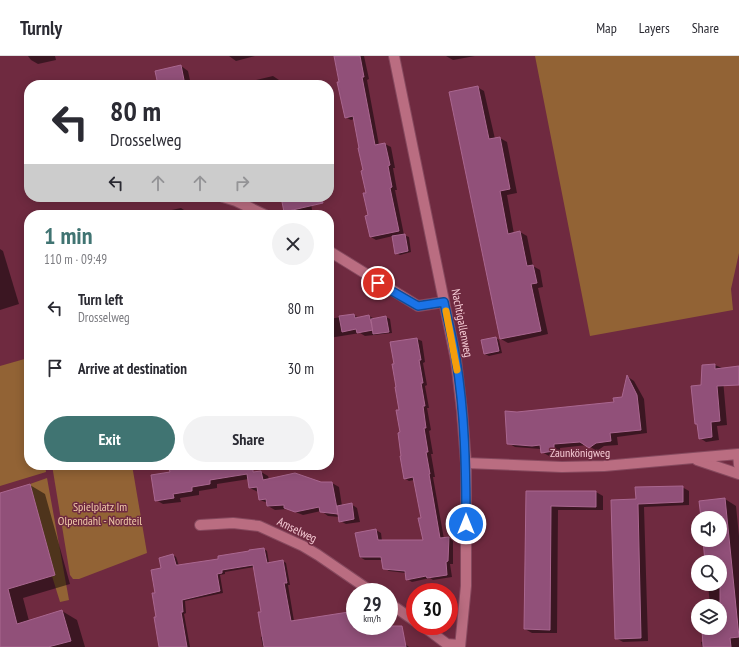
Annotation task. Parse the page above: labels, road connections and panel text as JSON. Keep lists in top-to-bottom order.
{
  "streets": {
    "street": ["Nachtigallenweg", "Zaunkönigweg", "Amselweg"]
  },
  "crossings": [
    ["Nachtigallenweg", "Zaunkönigweg"]
  ],
  "parks": ["Spielplatz Im Olpendahl - Nordteil"],
  "page": {
    "header": "Turnly",
    "nav": ["Map", "Layers", "Share"],
    "turn": ["80 m", "Drosselweg"],
    "heading": ["1 min", "110 m · 09:49"],
    "list": [
      {
        "name": "Turn left",
        "note": "Drosselweg",
        "value": "80 m"
      },
      {
        "name": "Arrive at destination",
        "value": "30 m"
      }
    ],
    "buttons": ["Exit", "Share"],
    "speed": "29 km/h",
    "limit": "30"
  }
}
